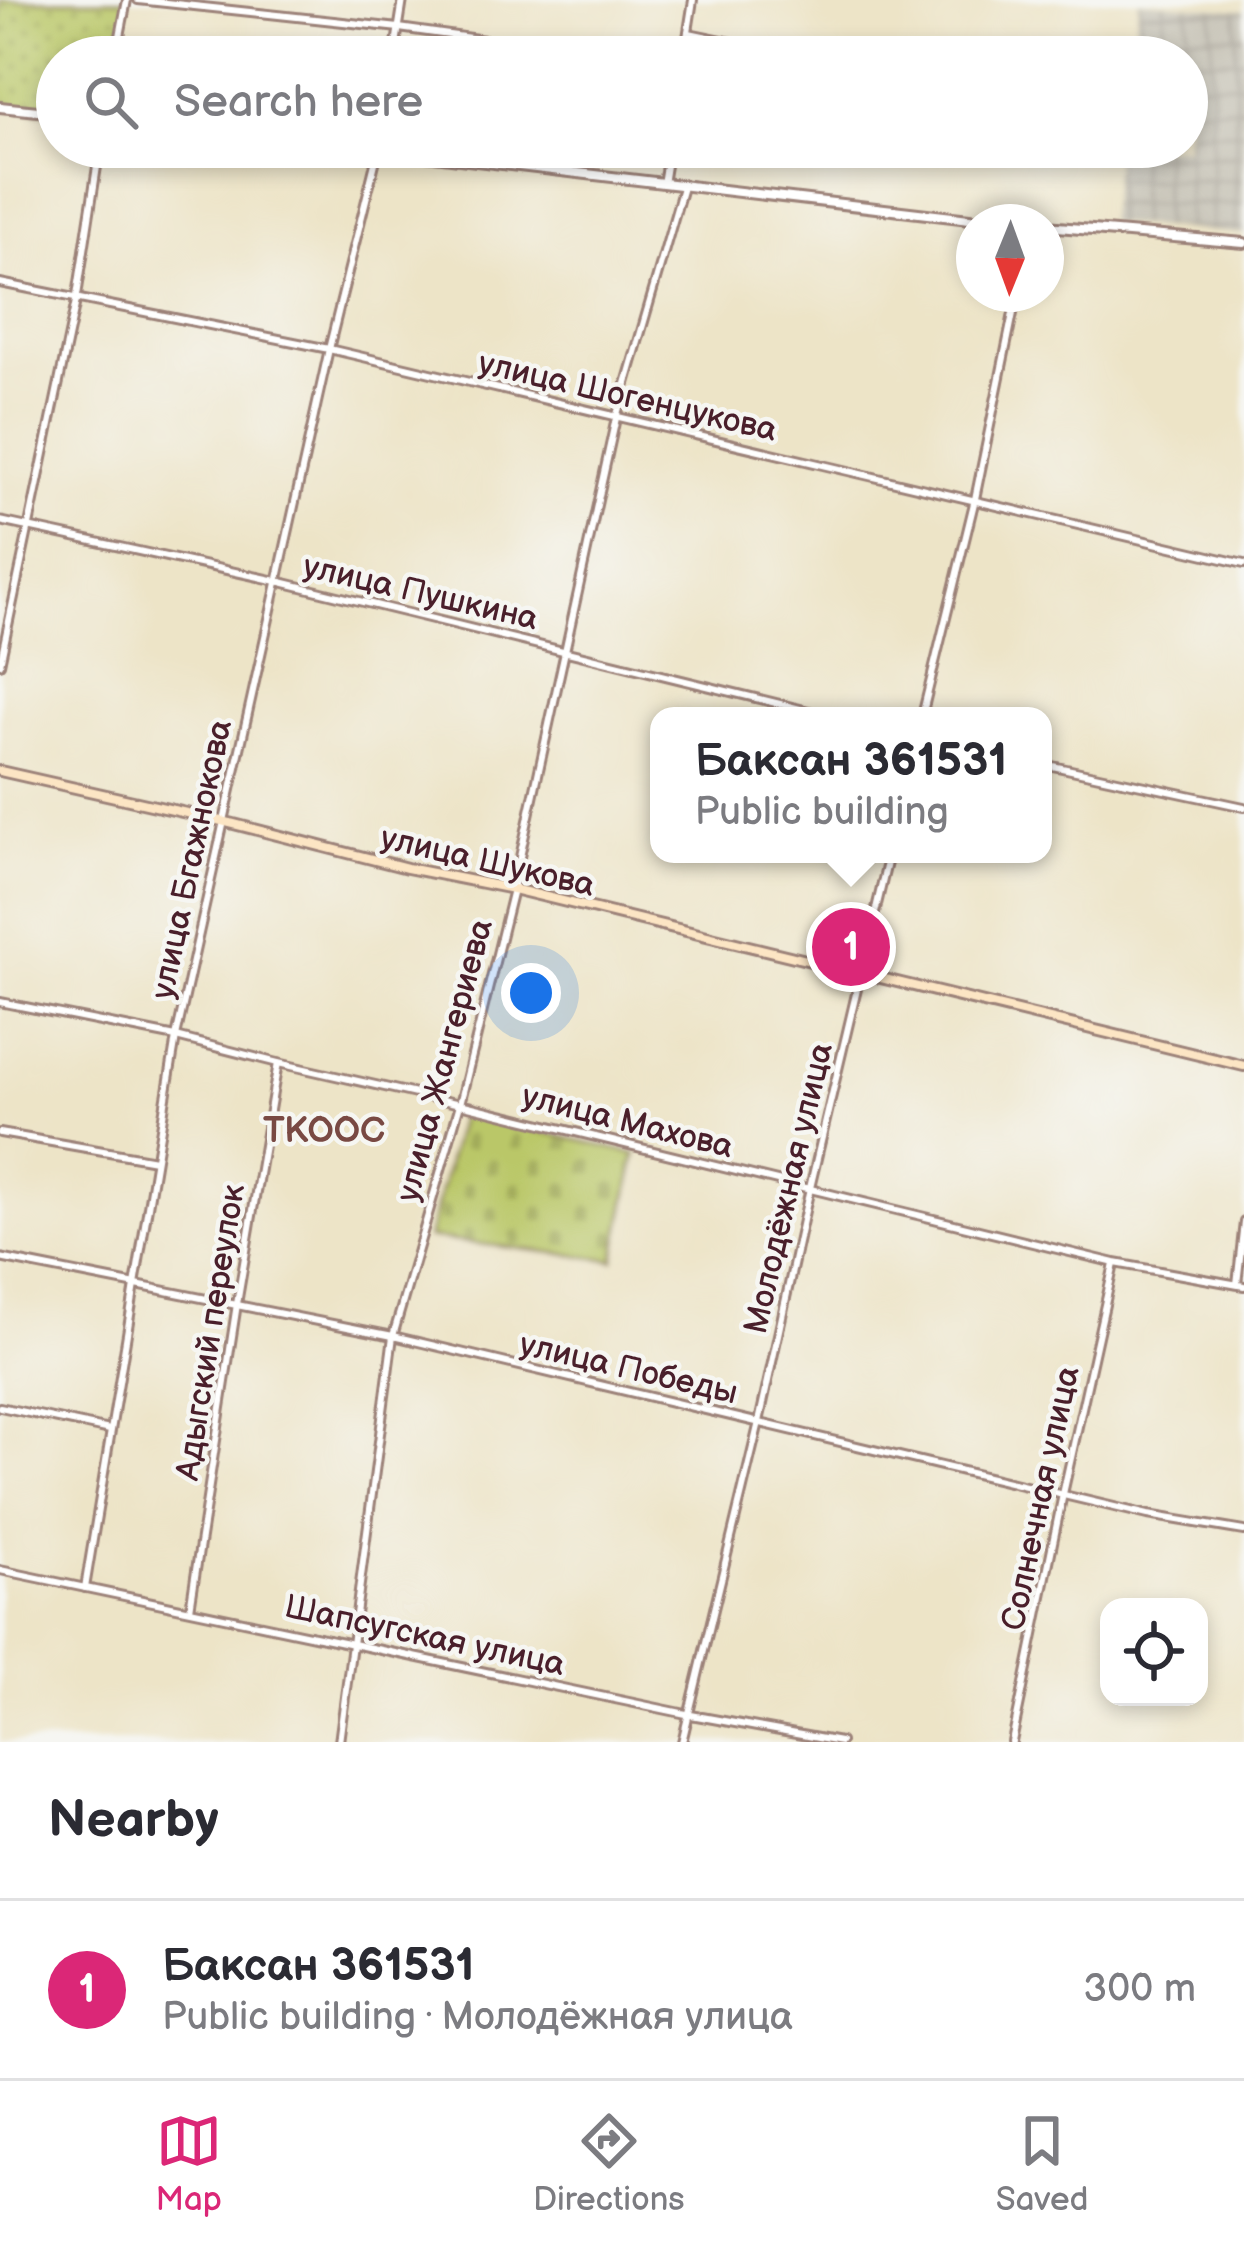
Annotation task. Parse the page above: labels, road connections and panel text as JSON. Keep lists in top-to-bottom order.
{
  "streets": {
    "main road": ["улица Шукова"],
    "street": [
      "улица Шогенцукова",
      "улица Пушкина",
      "улица Бгажнокова",
      "улица Жангериева",
      "улица Махова",
      "Молодёжная улица",
      "Адыгский переулок",
      "улица Победы",
      "Солнечная улица",
      "Шапсугская улица"
    ]
  },
  "crossings": [
    ["улица Шогенцукова", "улица Бгажнокова"],
    ["улица Шогенцукова", "улица Жангериева"],
    ["улица Пушкина", "улица Бгажнокова"],
    ["улица Пушкина", "улица Жангериева"],
    ["улица Бгажнокова", "улица Шукова"],
    ["улица Бгажнокова", "улица Махова"],
    ["улица Бгажнокова", "улица Победы"],
    ["улица Бгажнокова", "Шапсугская улица"],
    ["улица Шукова", "улица Жангериева"],
    ["улица Шукова", "Молодёжная улица"],
    ["улица Жангериева", "улица Махова"],
    ["улица Жангериева", "улица Победы"],
    ["улица Жангериева", "Шапсугская улица"],
    ["улица Махова", "Молодёжная улица"],
    ["улица Махова", "Адыгский переулок"],
    ["улица Махова", "Солнечная улица"],
    ["Молодёжная улица", "улица Победы"],
    ["Молодёжная улица", "Шапсугская улица"],
    ["Адыгский переулок", "улица Победы"],
    ["Адыгский переулок", "Шапсугская улица"],
    ["улица Победы", "Солнечная улица"]
  ],
  "districts": ["ТКООС"],
  "north": "bottom",
  "page": {
    "search": "Search here",
    "popup": ["Баксан 361531", "Public building"],
    "pins": "1",
    "heading": "Nearby",
    "list": [
      {
        "mark": "1",
        "name": "Баксан 361531",
        "note": "Public building · Молодёжная улица",
        "value": "300 m"
      }
    ],
    "nav": ["Map", "Directions", "Saved"]
  }
}
